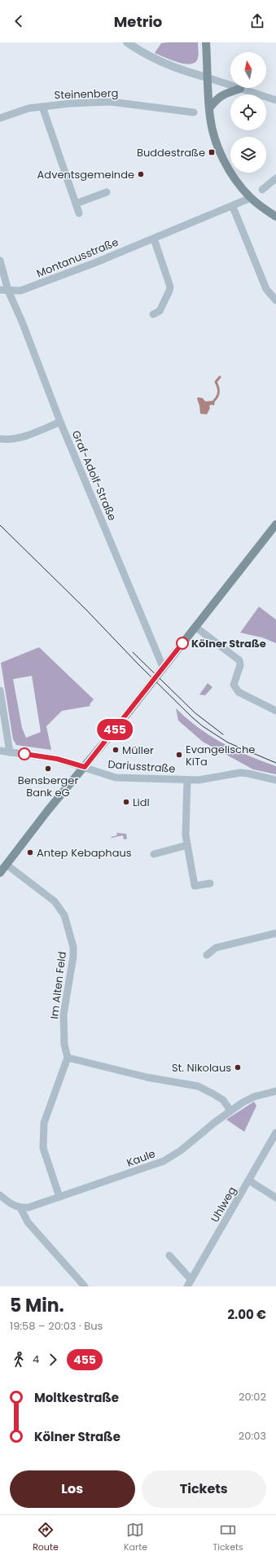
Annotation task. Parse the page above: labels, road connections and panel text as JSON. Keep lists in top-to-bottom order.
{
  "streets": {
    "street": [
      "Steinenberg",
      "Montanusstraße",
      "Graf-Adolf-Straße",
      "Dariusstraße",
      "Im Alten Feld",
      "Kaule",
      "Uhlweg"
    ]
  },
  "crossings": [
    ["Montanusstraße", "Graf-Adolf-Straße"]
  ],
  "places": {
    "transit": ["Buddestraße"],
    "other": [
      "Adventsgemeinde",
      "Kölner Straße",
      "Müller",
      "Evangelische KiTa",
      "Bensberger Bank eG",
      "Lidl",
      "Antep Kebaphaus",
      "St. Nikolaus"
    ]
  },
  "lines": ["bus line 455"],
  "north": "top",
  "page": {
    "header": "Metrio",
    "on_map": "455",
    "heading": ["5 Min.", "19:58 – 20:03 · Bus", "2.00 €"],
    "legs": ["4", "455"],
    "list": [
      {
        "name": "Moltkestraße",
        "value": "20:02"
      },
      {
        "name": "Kölner Straße",
        "value": "20:03"
      }
    ],
    "buttons": ["Los", "Tickets"],
    "tabs": ["Route", "Karte", "Tickets"]
  }
}
